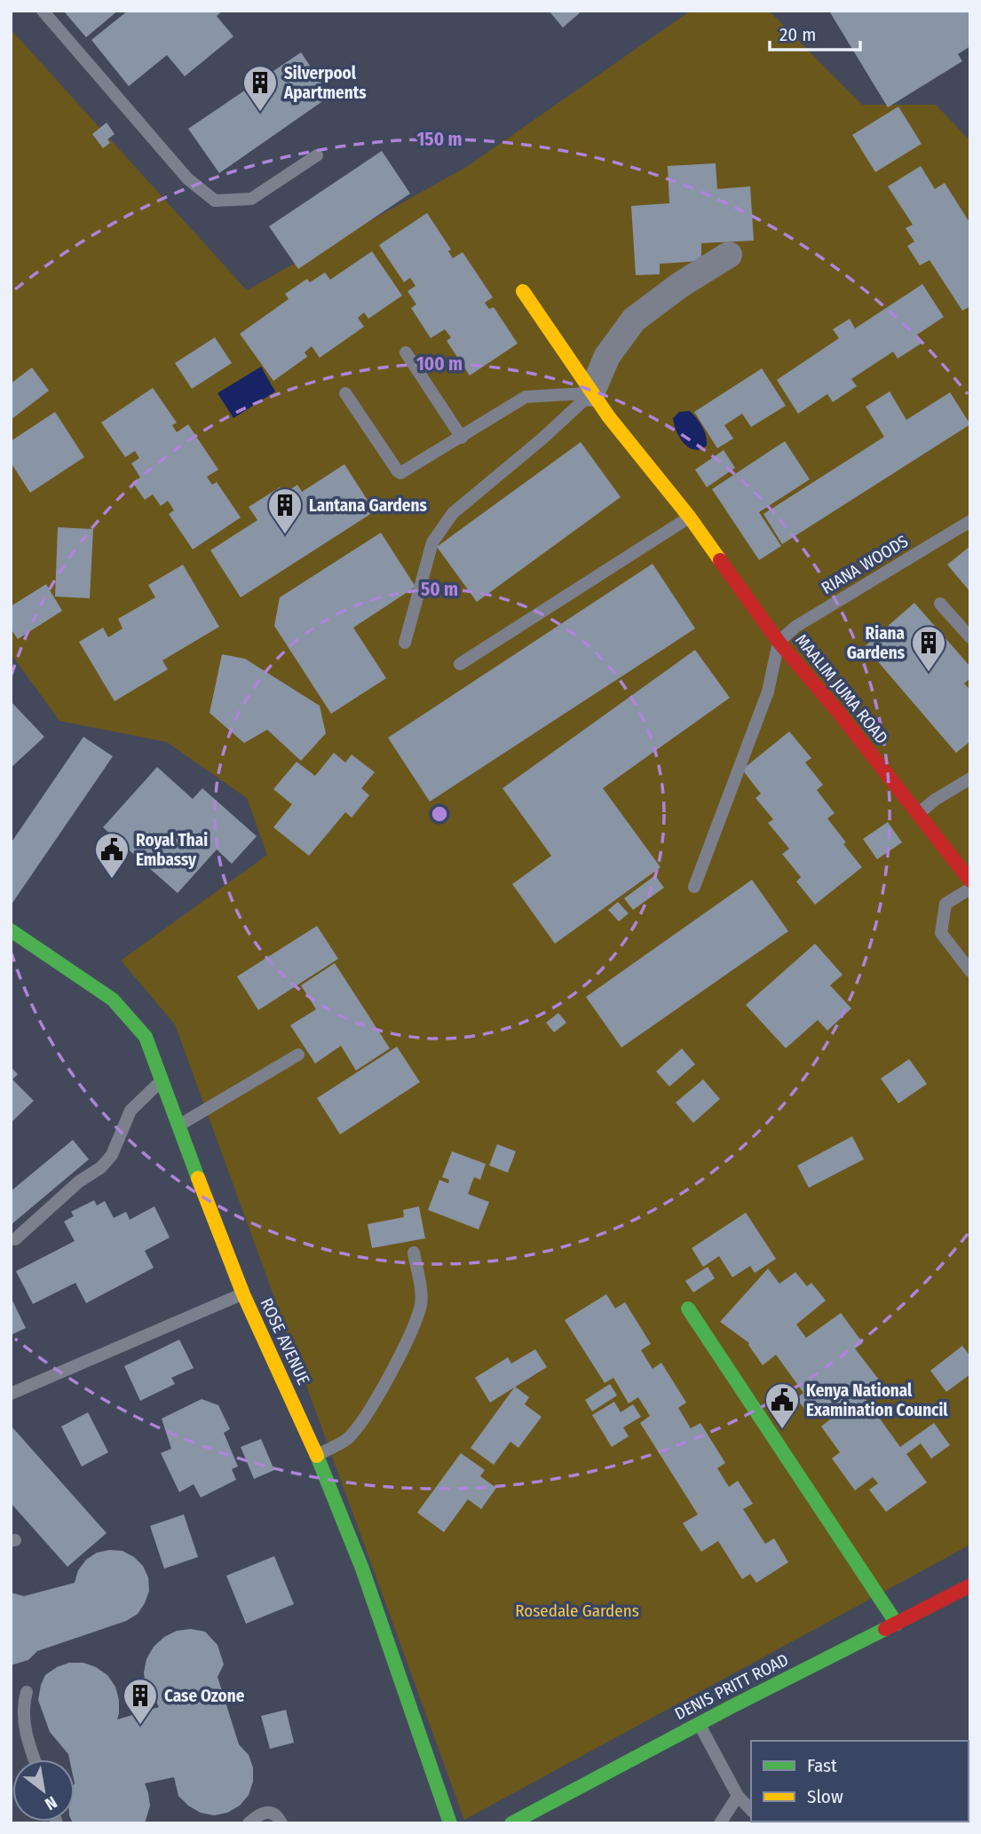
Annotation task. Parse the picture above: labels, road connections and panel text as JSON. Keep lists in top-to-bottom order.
{
  "streets": {
    "street": ["MAALIM JUMA ROAD", "ROSE AVENUE", "DENIS PRITT ROAD"],
    "lane": ["RIANA WOODS"]
  },
  "crossings": [
    ["RIANA WOODS", "MAALIM JUMA ROAD"]
  ],
  "parks": ["Rosedale Gardens"],
  "places": {
    "building": [
      "Silverpool Apartments",
      "Lantana Gardens",
      "Riana Gardens",
      "Case Ozone"
    ],
    "public building": ["Royal Thai Embassy", "Kenya National Examination Council"]
  },
  "legend": ["Fast", "Slow"],
  "scale_bar": "20 m",
  "north": "bottom right",
  "rings": ["150 m", "100 m", "50 m"]
}
